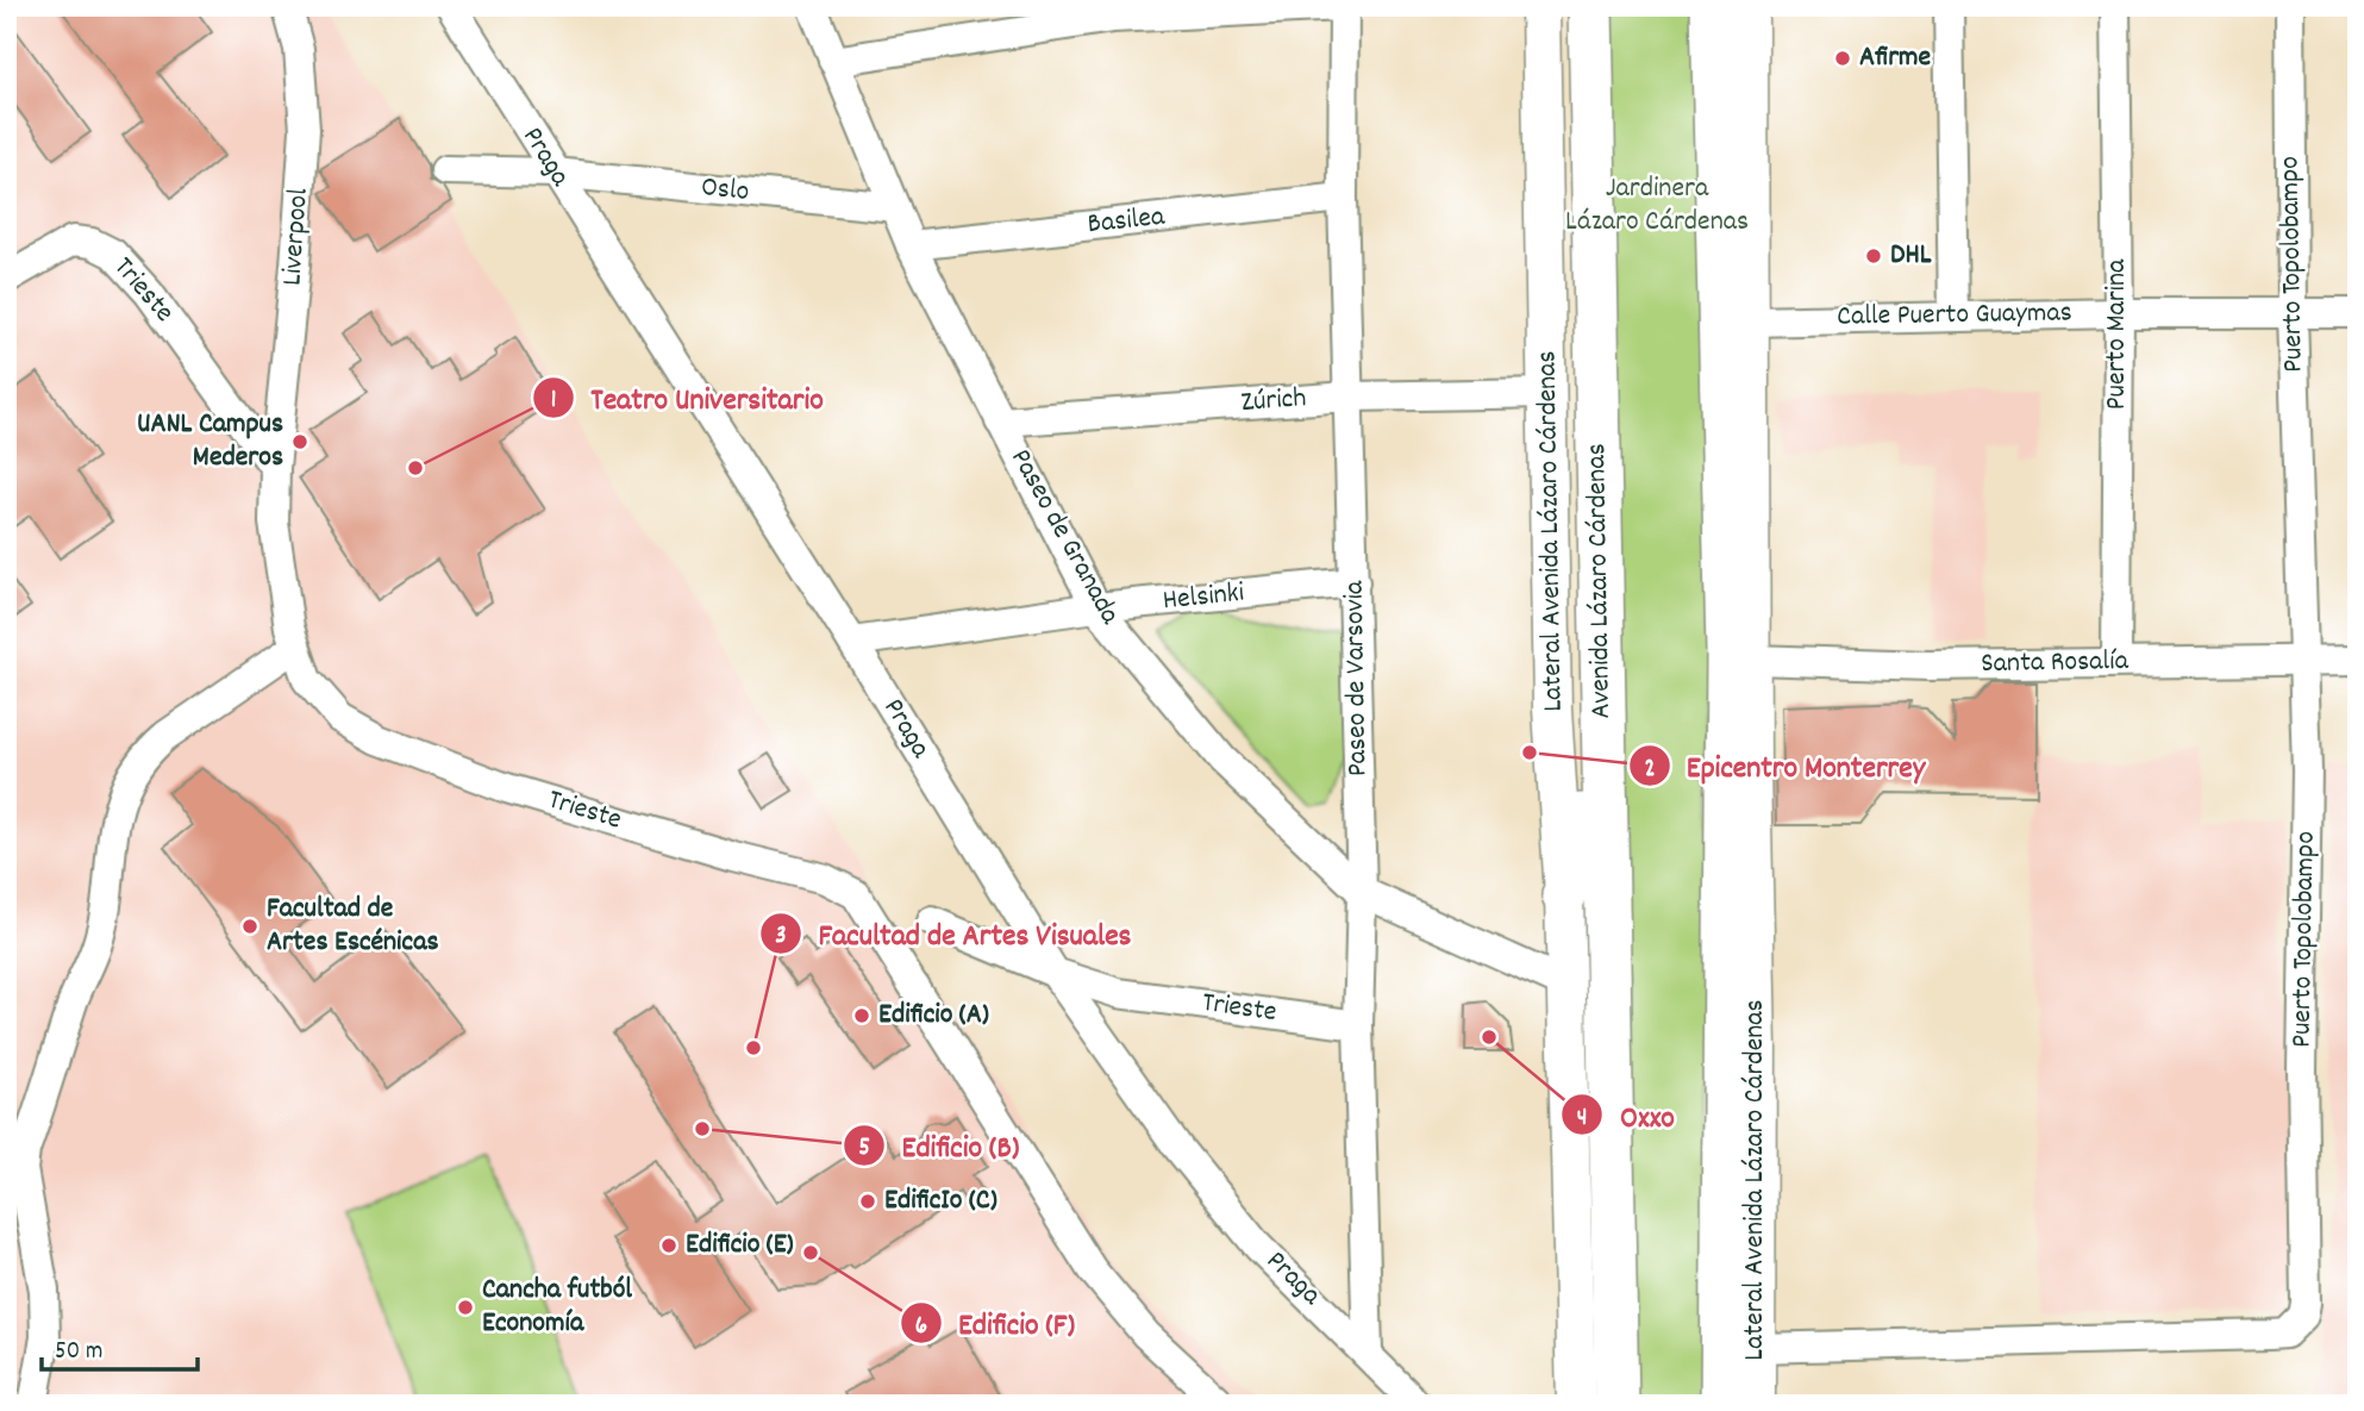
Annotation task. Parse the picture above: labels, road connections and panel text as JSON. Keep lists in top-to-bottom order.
{
  "streets": {
    "highway": ["Avenida Lázaro Cárdenas"],
    "main road": ["Lateral Avenida Lázaro Cárdenas"],
    "street": [
      "Praga",
      "Oslo",
      "Basilea",
      "Liverpool",
      "Puerto Topolobampo",
      "Trieste",
      "Calle Puerto Guaymas",
      "Puerto Marina",
      "Zúrich",
      "Paseo de Granada",
      "Helsinki",
      "Santa Rosalía",
      "Paseo de Varsovia"
    ]
  },
  "crossings": [
    ["Praga", "Oslo"],
    ["Praga", "Trieste"],
    ["Praga", "Helsinki"],
    ["Praga", "Paseo de Varsovia"],
    ["Oslo", "Paseo de Granada"],
    ["Basilea", "Paseo de Granada"],
    ["Basilea", "Paseo de Varsovia"],
    ["Liverpool", "Trieste"],
    ["Puerto Topolobampo", "Calle Puerto Guaymas"],
    ["Puerto Topolobampo", "Lateral Avenida Lázaro Cárdenas"],
    ["Puerto Topolobampo", "Santa Rosalía"],
    ["Trieste", "Paseo de Varsovia"],
    ["Calle Puerto Guaymas", "Puerto Marina"],
    ["Calle Puerto Guaymas", "Lateral Avenida Lázaro Cárdenas"],
    ["Puerto Marina", "Santa Rosalía"],
    ["Zúrich", "Lateral Avenida Lázaro Cárdenas"],
    ["Zúrich", "Paseo de Granada"],
    ["Zúrich", "Paseo de Varsovia"],
    ["Lateral Avenida Lázaro Cárdenas", "Paseo de Granada"],
    ["Lateral Avenida Lázaro Cárdenas", "Santa Rosalía"],
    ["Paseo de Granada", "Helsinki"],
    ["Paseo de Granada", "Paseo de Varsovia"],
    ["Helsinki", "Paseo de Varsovia"]
  ],
  "parks": ["Jardinera Lázaro Cárdenas"],
  "places": [
    "Afirme",
    "DHL",
    "UANL Campus Mederos",
    "Teatro Universitario",
    "Epicentro Monterrey",
    "Facultad de Artes Escénicas",
    "Edificio (A)",
    "Oxxo",
    "Facultad de Artes Visuales",
    "Edificio (B)",
    "EdificIo (C)",
    "Edificio (E)",
    "Edificio (F)",
    "Cancha futból Economía"
  ],
  "scale_bar": "50 m"
}
